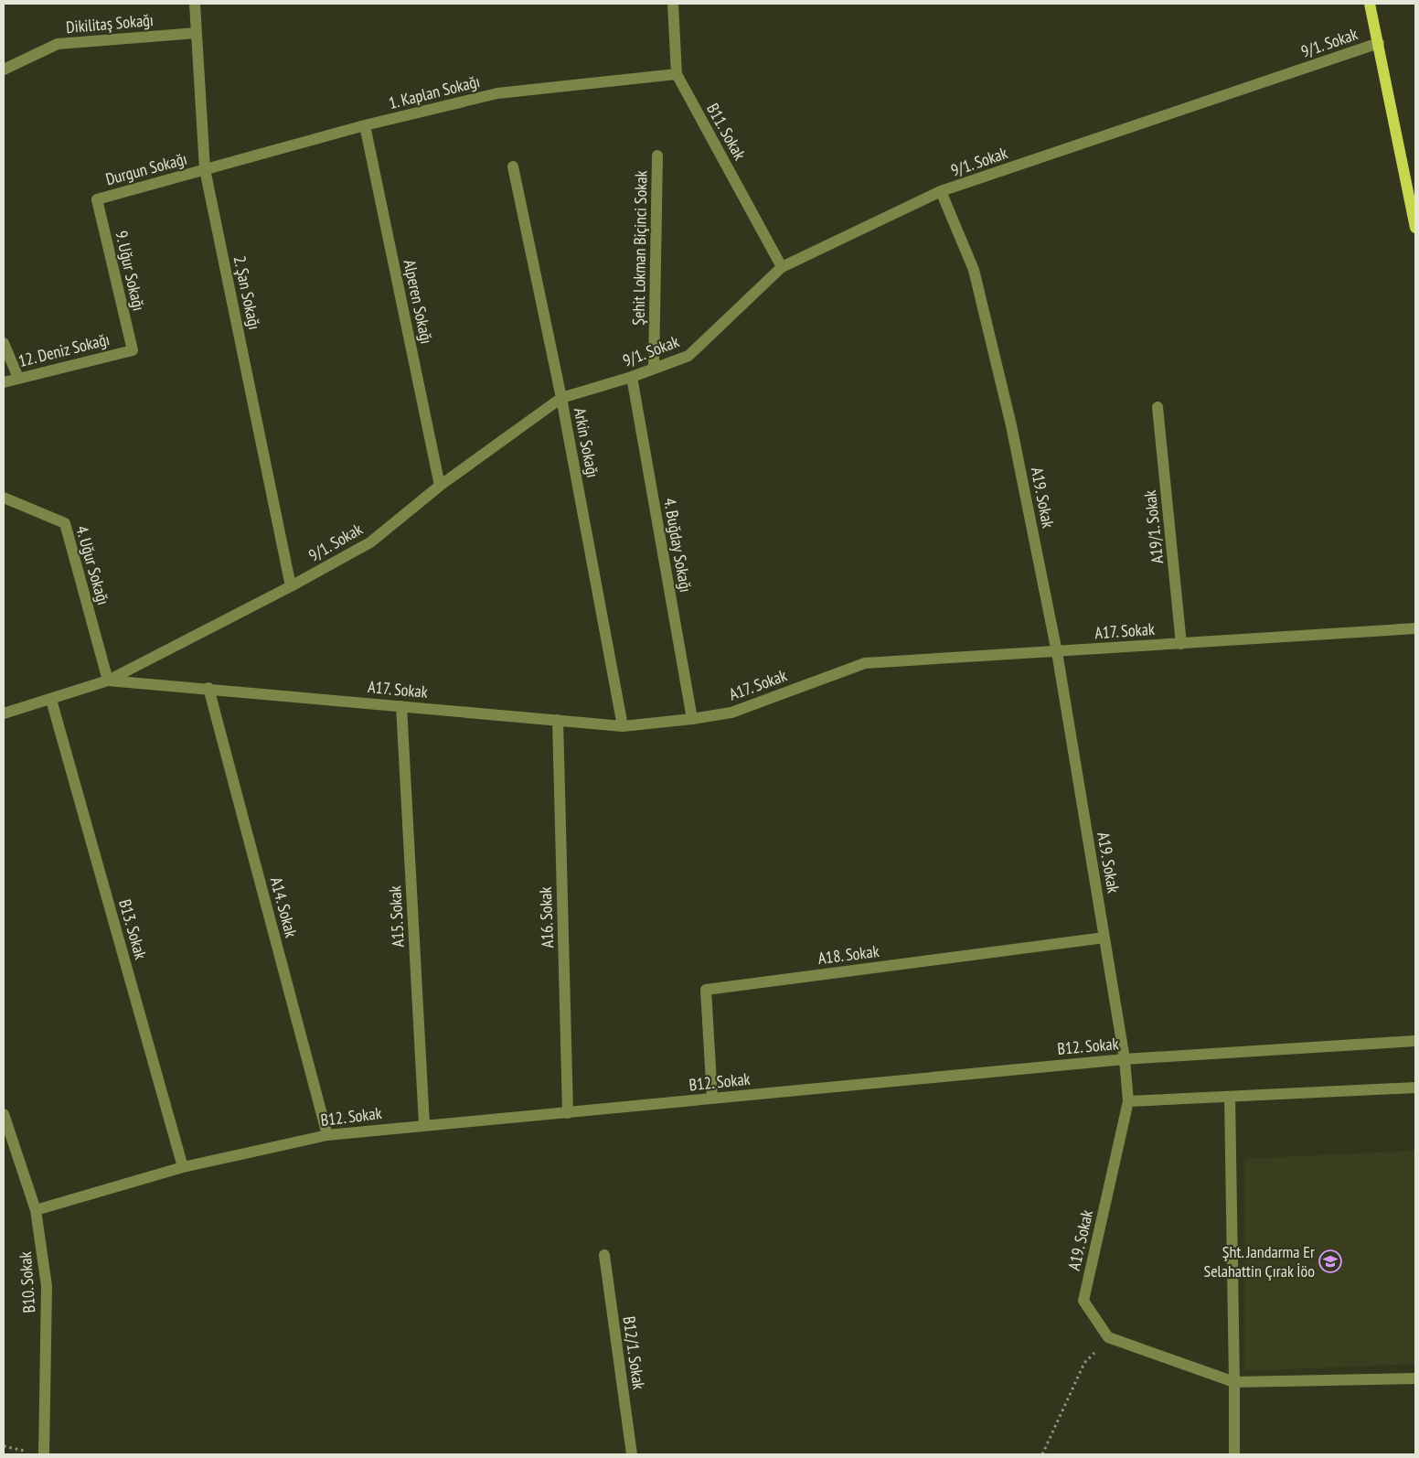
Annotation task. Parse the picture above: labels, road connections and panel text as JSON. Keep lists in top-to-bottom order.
{
  "streets": {
    "street": [
      "Dikilitaş Sokağı",
      "9/1. Sokak",
      "1. Kaplan Sokağı",
      "B11. Sokak",
      "Durgun Sokağı",
      "Şehit Lokman Biçinci Sokak",
      "9. Uğur Sokağı",
      "2. Şan Sokağı",
      "Alperen Sokağı",
      "12. Deniz Sokağı",
      "Arkin Sokağı",
      "A19. Sokak",
      "A19/1. Sokak",
      "4. Buğday Sokağı",
      "4. Uğur Sokağı",
      "A17. Sokak",
      "A14. Sokak",
      "A15. Sokak",
      "A16. Sokak",
      "B13. Sokak",
      "A18. Sokak",
      "B12. Sokak",
      "B10. Sokak",
      "B12/1. Sokak"
    ]
  },
  "crossings": [
    ["Dikilitaş Sokağı", "2. Şan Sokağı"],
    ["9/1. Sokak", "B11. Sokak"],
    ["9/1. Sokak", "Şehit Lokman Biçinci Sokak"],
    ["9/1. Sokak", "2. Şan Sokağı"],
    ["9/1. Sokak", "Alperen Sokağı"],
    ["9/1. Sokak", "Arkin Sokağı"],
    ["9/1. Sokak", "A19. Sokak"],
    ["9/1. Sokak", "4. Buğday Sokağı"],
    ["9/1. Sokak", "4. Uğur Sokağı"],
    ["9/1. Sokak", "A17. Sokak"],
    ["9/1. Sokak", "B13. Sokak"],
    ["1. Kaplan Sokağı", "B11. Sokak"],
    ["1. Kaplan Sokağı", "Durgun Sokağı"],
    ["1. Kaplan Sokağı", "2. Şan Sokağı"],
    ["1. Kaplan Sokağı", "Alperen Sokağı"],
    ["Durgun Sokağı", "9. Uğur Sokağı"],
    ["Durgun Sokağı", "2. Şan Sokağı"],
    ["9. Uğur Sokağı", "12. Deniz Sokağı"],
    ["Arkin Sokağı", "A17. Sokak"],
    ["A19. Sokak", "A17. Sokak"],
    ["A19. Sokak", "A18. Sokak"],
    ["A19. Sokak", "B12. Sokak"],
    ["A19/1. Sokak", "A17. Sokak"],
    ["4. Buğday Sokağı", "A17. Sokak"],
    ["4. Uğur Sokağı", "A17. Sokak"],
    ["A17. Sokak", "A14. Sokak"],
    ["A17. Sokak", "A15. Sokak"],
    ["A17. Sokak", "A16. Sokak"],
    ["A14. Sokak", "B12. Sokak"],
    ["A15. Sokak", "B12. Sokak"],
    ["A16. Sokak", "B12. Sokak"],
    ["B13. Sokak", "B12. Sokak"],
    ["A18. Sokak", "B12. Sokak"],
    ["B12. Sokak", "B10. Sokak"]
  ],
  "places": {
    "school or university": ["Şht. Jandarma Er Selahattin Çırak İöo"]
  }
}
